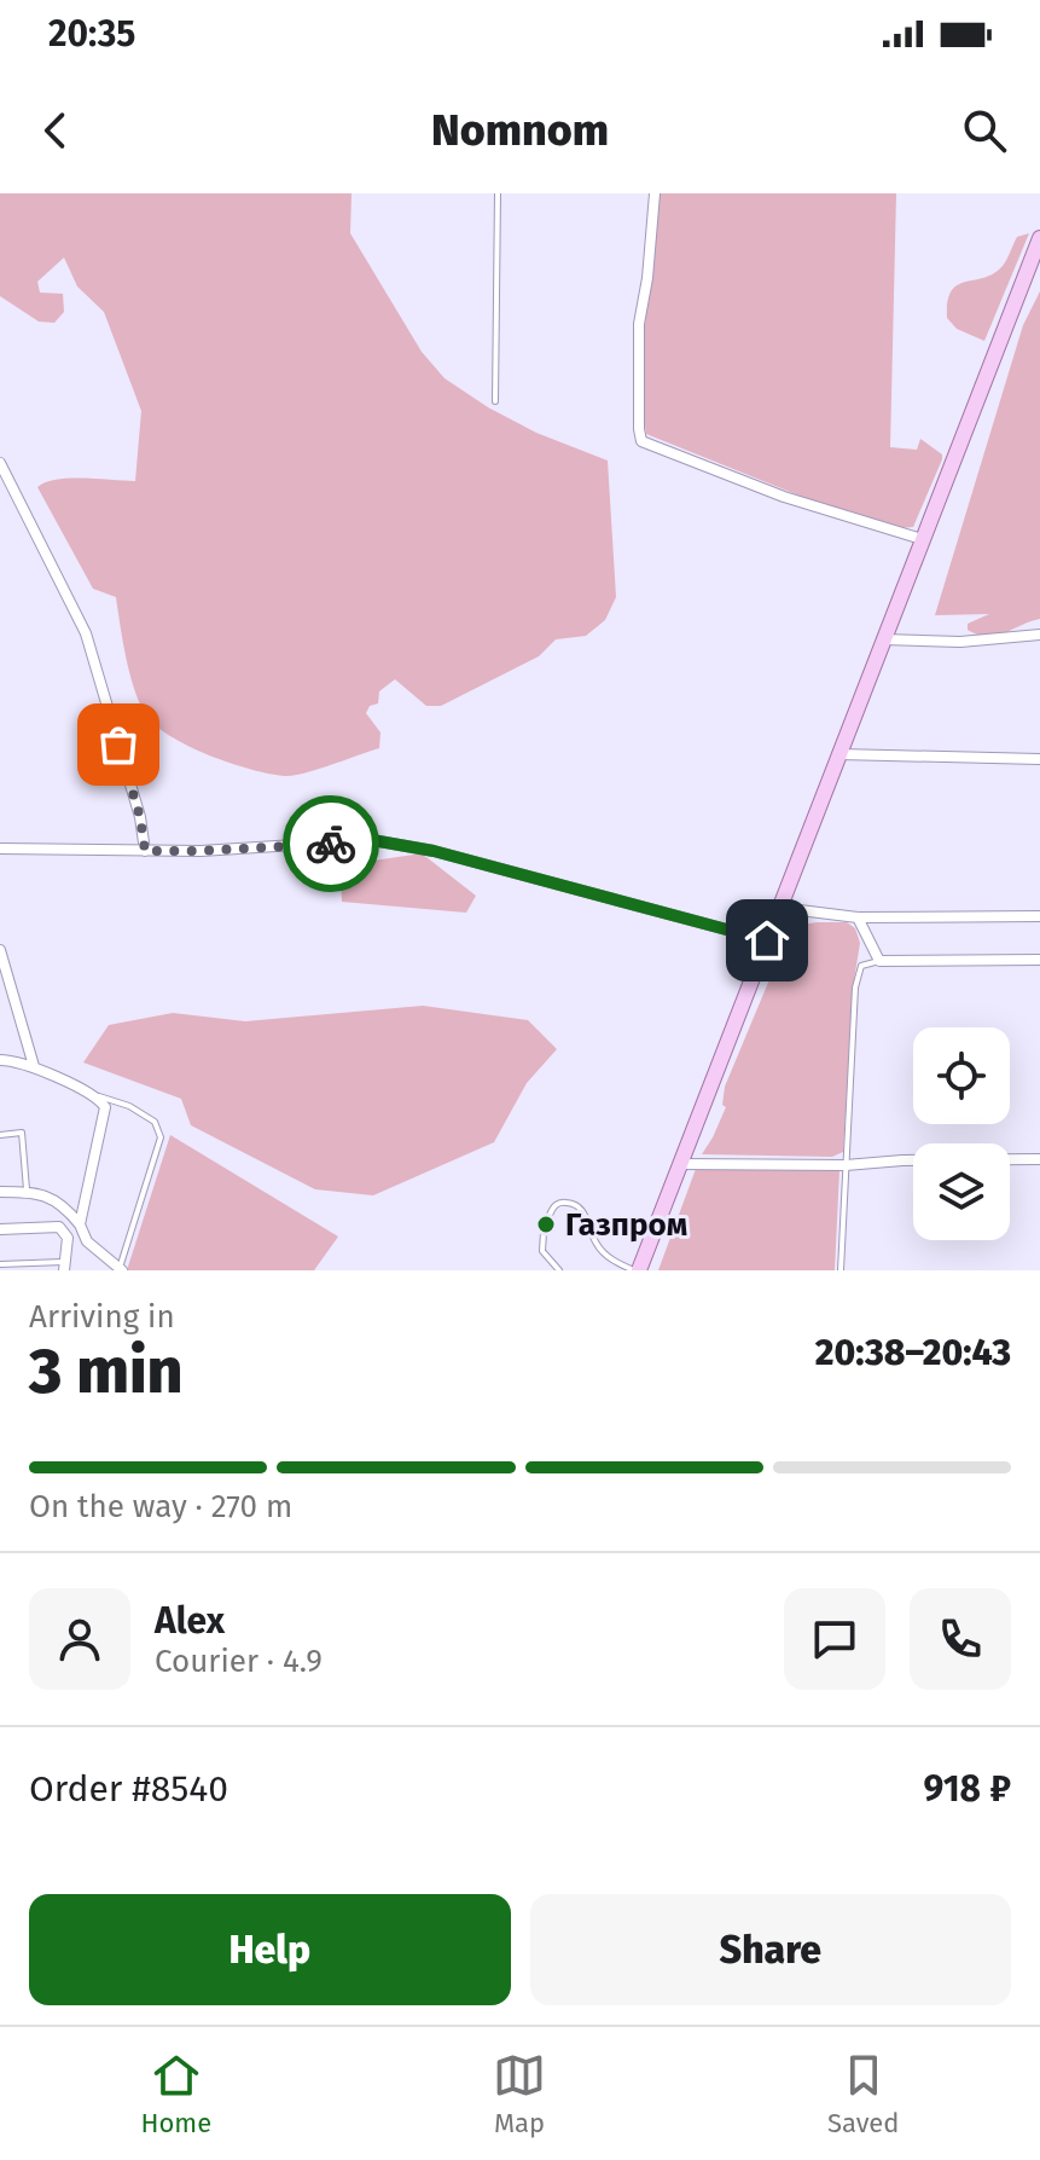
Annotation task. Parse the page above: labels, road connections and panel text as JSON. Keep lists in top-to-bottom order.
{
  "places": ["Газпром"],
  "page": {
    "status": "20:35",
    "header": "Nomnom",
    "heading": ["3 min", "Arriving in", "20:38–20:43"],
    "panel": [
      "Alex",
      "Courier · 4.9",
      "Order #8540",
      "918 ₽"
    ],
    "bar": "On the way · 270 m",
    "buttons": ["Help", "Share"],
    "tabs": ["Home", "Map", "Saved"]
  }
}
